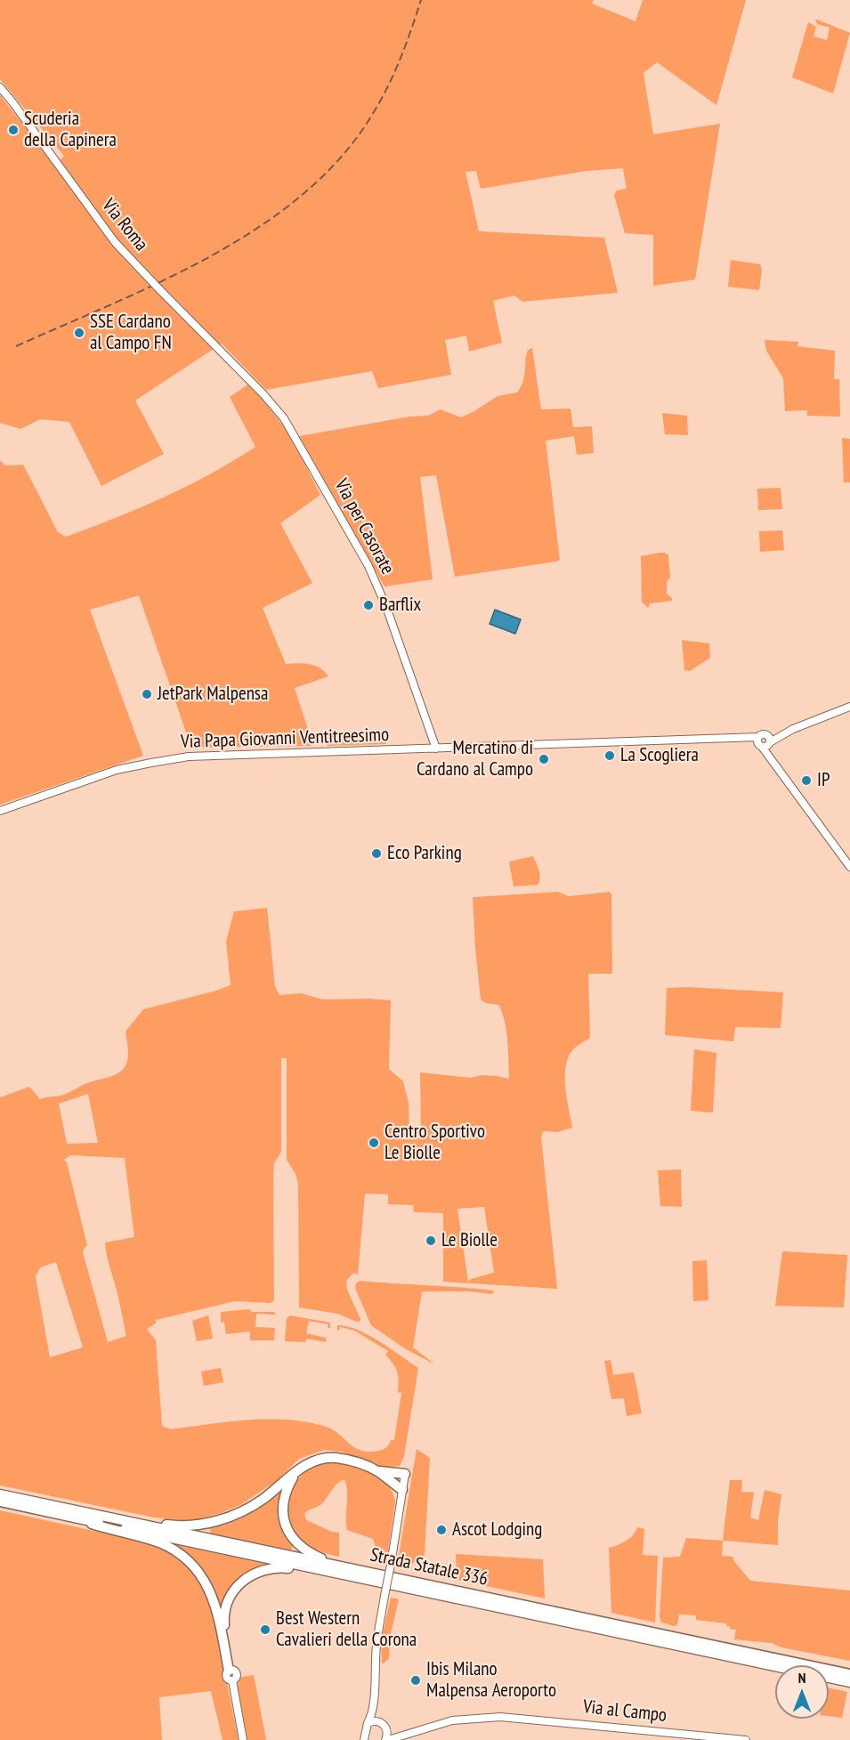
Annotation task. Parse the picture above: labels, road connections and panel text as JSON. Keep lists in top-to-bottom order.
{
  "streets": {
    "highway": ["Strada Statale 336"],
    "street": [
      "Via Roma",
      "Via per Casorate",
      "Via Papa Giovanni Ventitreesimo",
      "Via al Campo"
    ]
  },
  "crossings": [
    ["Via Roma", "Via per Casorate"],
    ["Via per Casorate", "Via Papa Giovanni Ventitreesimo"]
  ],
  "places": [
    "Scuderia della Capinera",
    "SSE Cardano al Campo FN",
    "Barflix",
    "JetPark Malpensa",
    "La Scogliera",
    "Mercatino di Cardano al Campo",
    "IP",
    "Eco Parking",
    "Centro Sportivo Le Biolle",
    "Le Biolle",
    "Ascot Lodging",
    "Best Western Cavalieri della Corona",
    "Ibis Milano Malpensa Aeroporto"
  ],
  "north": "top"
}
